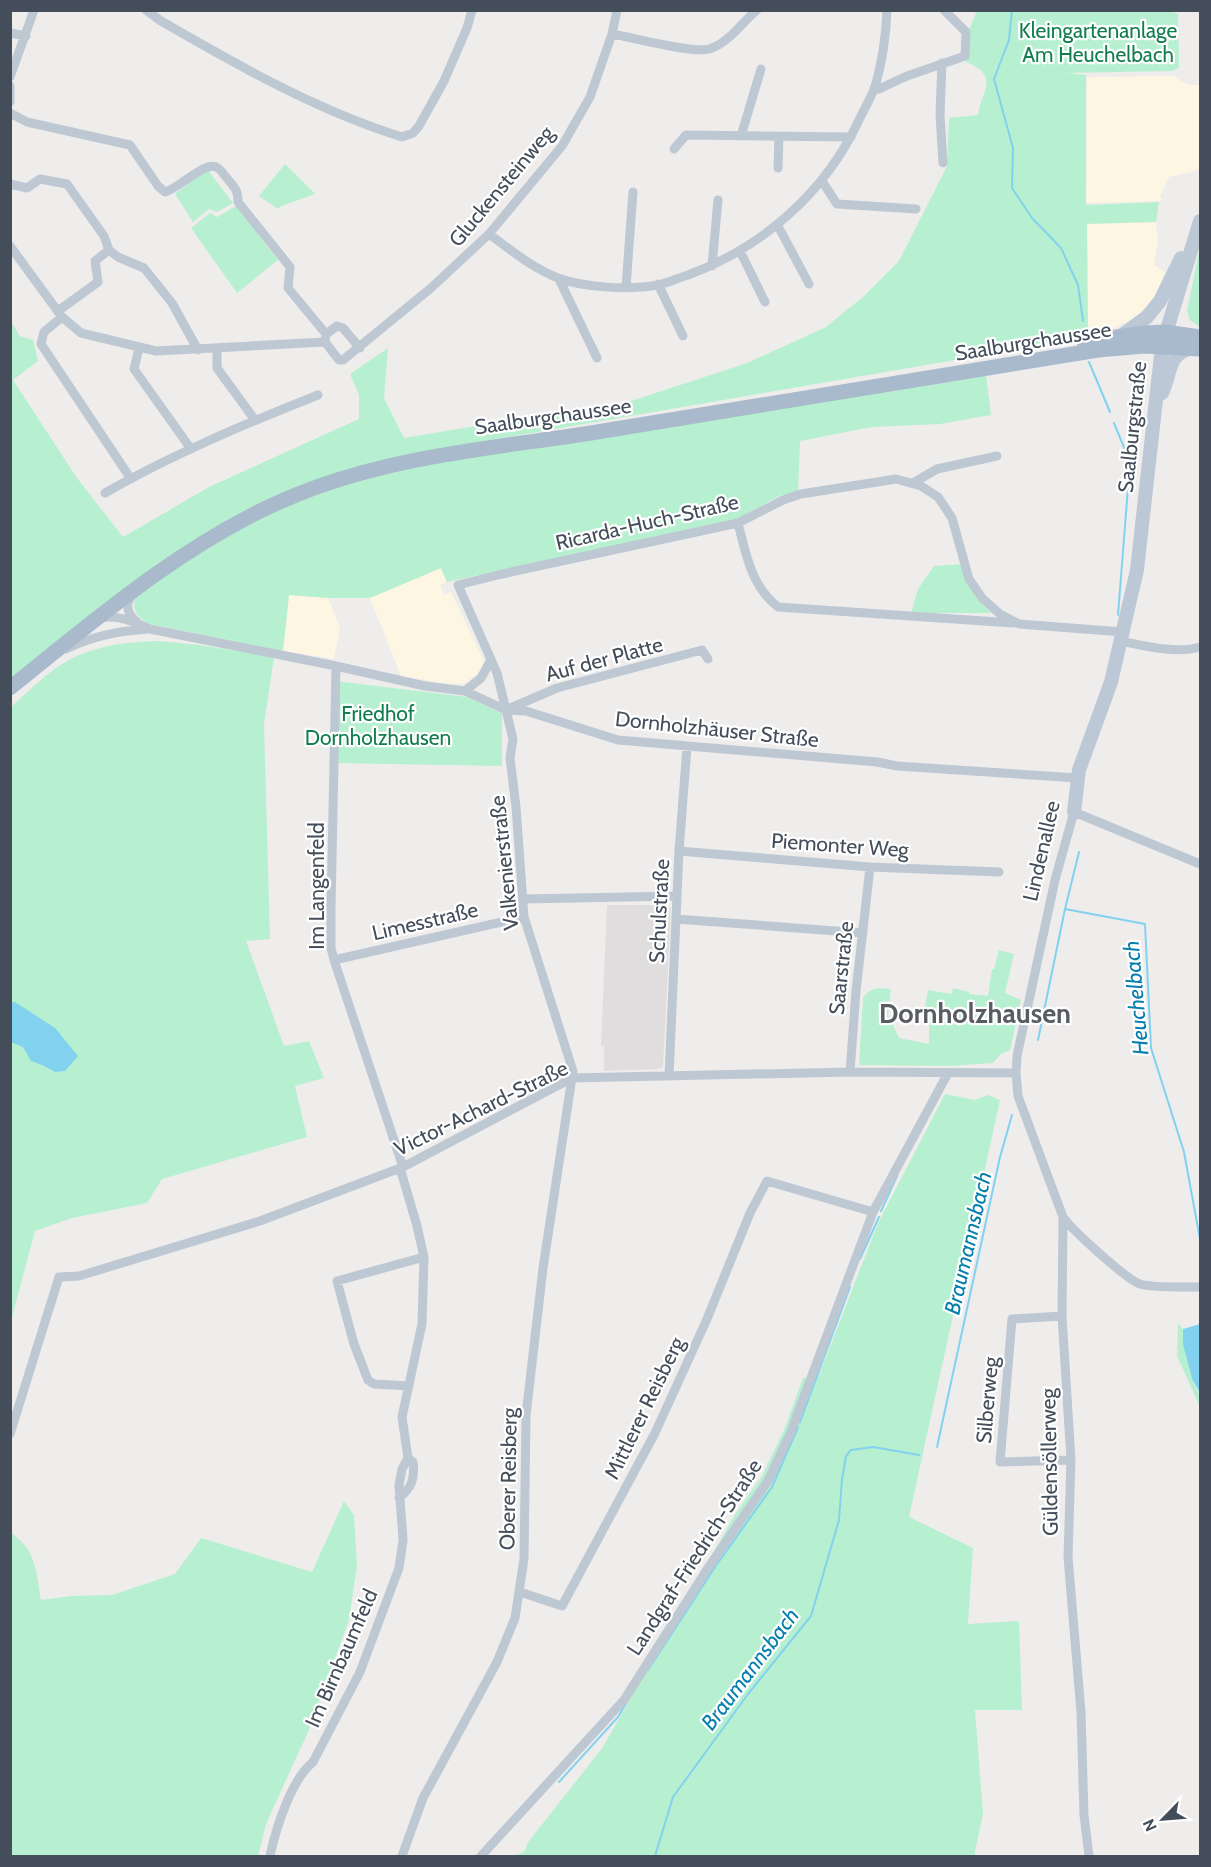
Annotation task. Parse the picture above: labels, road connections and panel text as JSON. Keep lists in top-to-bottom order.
{
  "streets": {
    "main road": ["Saalburgchaussee"],
    "street": [
      "Gluckensteinweg",
      "Saalburgstraße",
      "Ricarda-Huch-Straße",
      "Auf der Platte",
      "Dornholzhäuser Straße",
      "Piemonter Weg",
      "Lindenallee",
      "Valkenierstraße",
      "Im Langenfeld",
      "Schulstraße",
      "Limesstraße",
      "Saarstraße",
      "Victor-Achard-Straße",
      "Silberweg",
      "Mittlerer Reisberg",
      "Güldensöllerweg",
      "Oberer Reisberg",
      "Landgraf-Friedrich-Straße",
      "Im Birnbaumfeld"
    ]
  },
  "crossings": [
    ["Saalburgchaussee", "Saalburgstraße"],
    ["Saalburgchaussee", "Dornholzhäuser Straße"],
    ["Saalburgstraße", "Ricarda-Huch-Straße"],
    ["Saalburgstraße", "Lindenallee"],
    ["Ricarda-Huch-Straße", "Lindenallee"],
    ["Ricarda-Huch-Straße", "Valkenierstraße"],
    ["Auf der Platte", "Dornholzhäuser Straße"],
    ["Auf der Platte", "Valkenierstraße"],
    ["Dornholzhäuser Straße", "Lindenallee"],
    ["Dornholzhäuser Straße", "Valkenierstraße"],
    ["Dornholzhäuser Straße", "Im Langenfeld"],
    ["Dornholzhäuser Straße", "Schulstraße"],
    ["Piemonter Weg", "Schulstraße"],
    ["Piemonter Weg", "Saarstraße"],
    ["Lindenallee", "Victor-Achard-Straße"],
    ["Lindenallee", "Güldensöllerweg"],
    ["Valkenierstraße", "Limesstraße"],
    ["Valkenierstraße", "Victor-Achard-Straße"],
    ["Valkenierstraße", "Oberer Reisberg"],
    ["Im Langenfeld", "Limesstraße"],
    ["Im Langenfeld", "Victor-Achard-Straße"],
    ["Im Langenfeld", "Im Birnbaumfeld"],
    ["Schulstraße", "Victor-Achard-Straße"],
    ["Saarstraße", "Victor-Achard-Straße"],
    ["Victor-Achard-Straße", "Güldensöllerweg"],
    ["Victor-Achard-Straße", "Oberer Reisberg"],
    ["Victor-Achard-Straße", "Landgraf-Friedrich-Straße"],
    ["Victor-Achard-Straße", "Im Birnbaumfeld"],
    ["Silberweg", "Güldensöllerweg"],
    ["Mittlerer Reisberg", "Oberer Reisberg"],
    ["Mittlerer Reisberg", "Landgraf-Friedrich-Straße"]
  ],
  "districts": ["Dornholzhausen"],
  "water": ["Heuchelbach", "Braumannsbach"],
  "parks": ["Kleingartenanlage Am Heuchelbach", "Friedhof Dornholzhausen"],
  "north": "bottom left"
}
